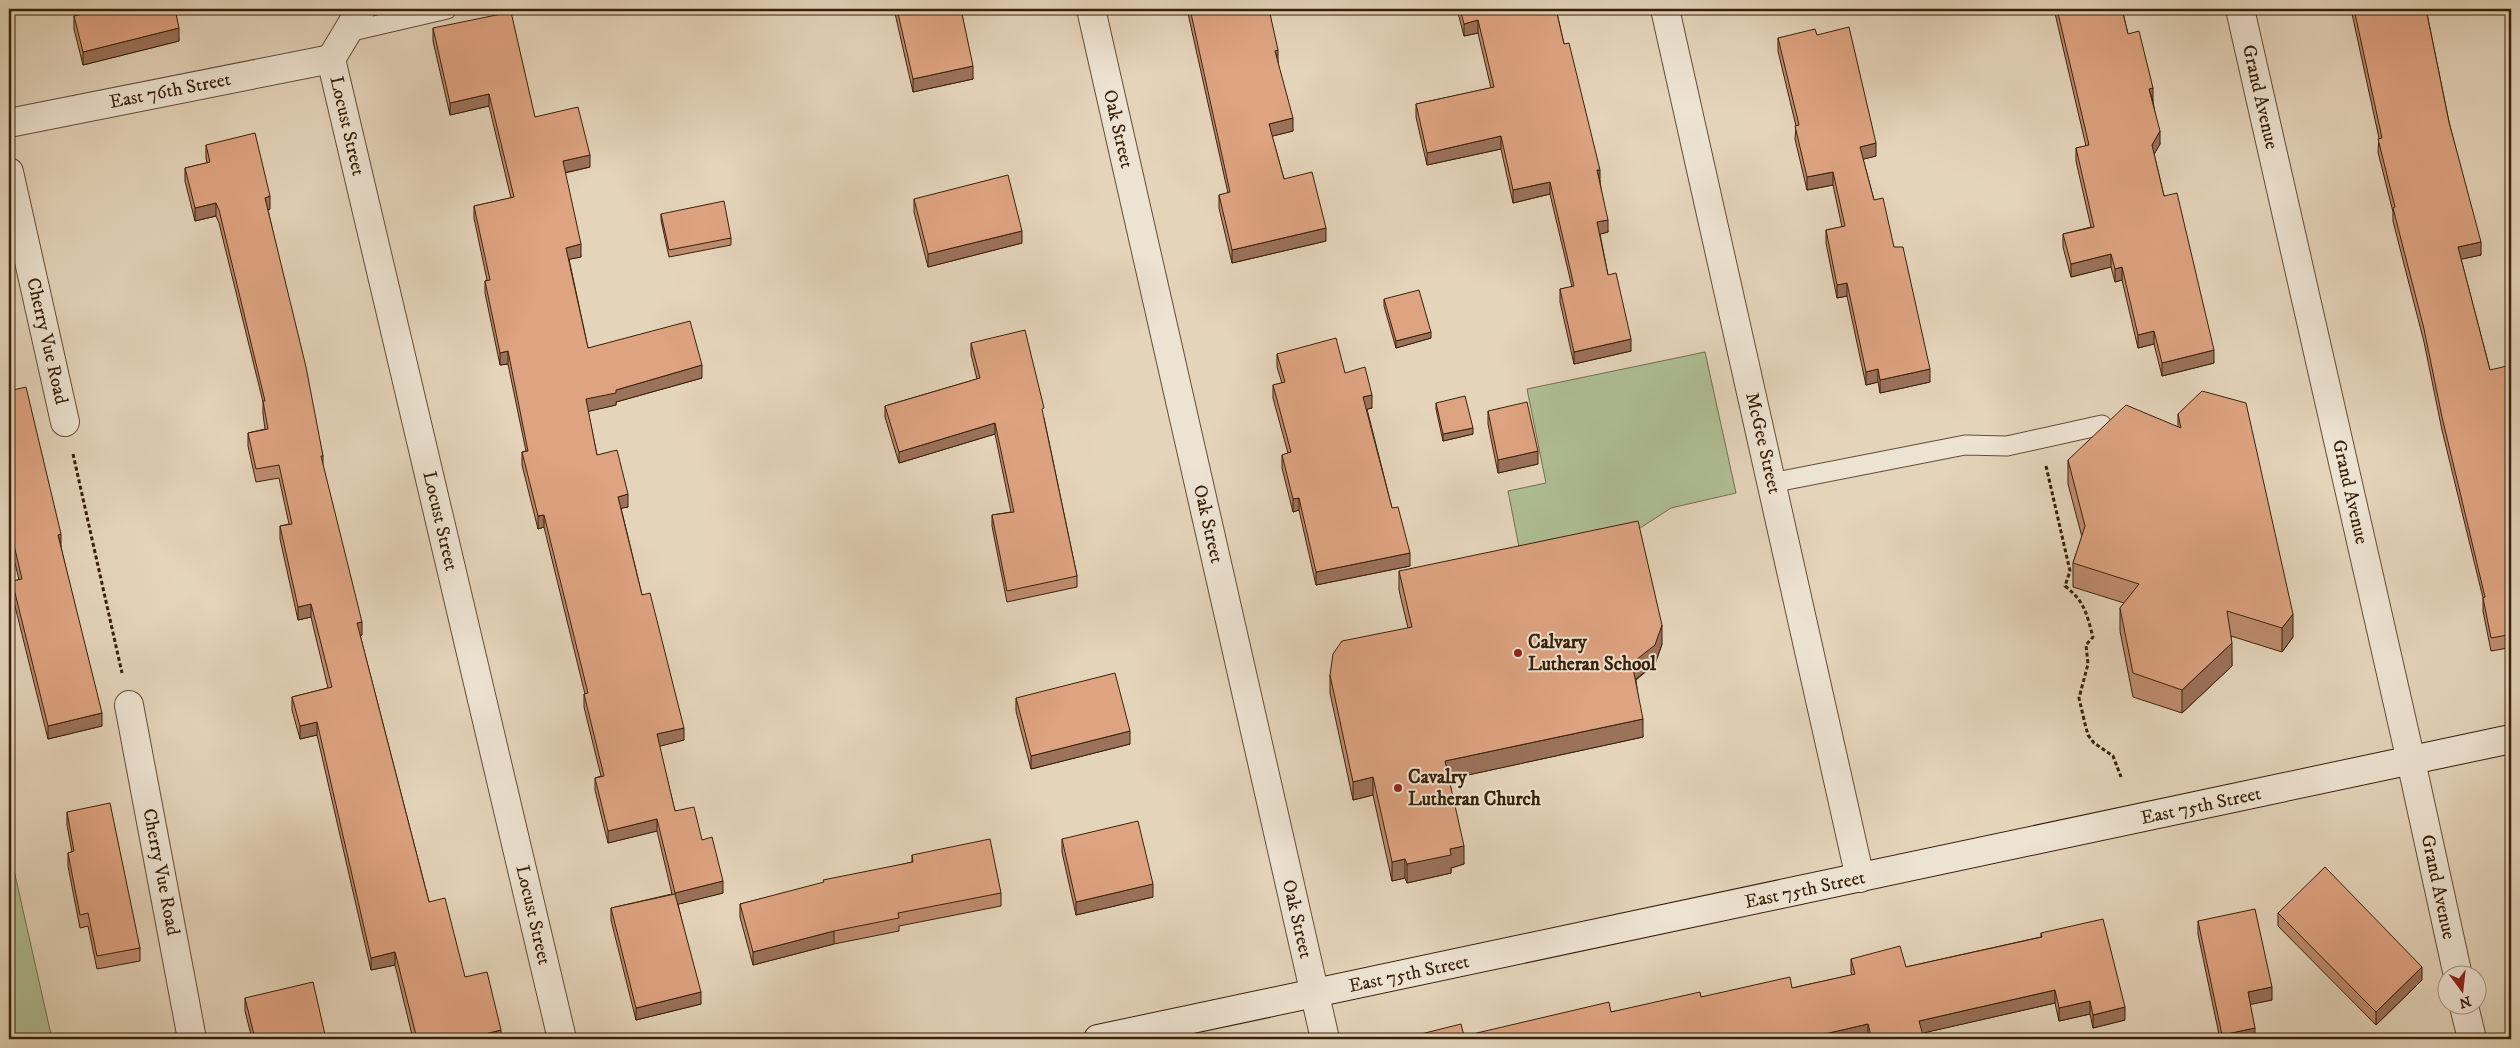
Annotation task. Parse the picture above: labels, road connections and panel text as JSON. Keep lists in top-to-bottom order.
{
  "streets": {
    "street": [
      "East 76th Street",
      "Grand Avenue",
      "Locust Street",
      "Oak Street",
      "Cherry Vue Road",
      "McGee Street",
      "East 75th Street"
    ]
  },
  "crossings": [
    ["East 76th Street", "Locust Street"],
    ["Grand Avenue", "East 75th Street"],
    ["Oak Street", "East 75th Street"],
    ["McGee Street", "East 75th Street"]
  ],
  "places": ["Calvary Lutheran School", "Cavalry Lutheran Church"],
  "north": "bottom"
}
